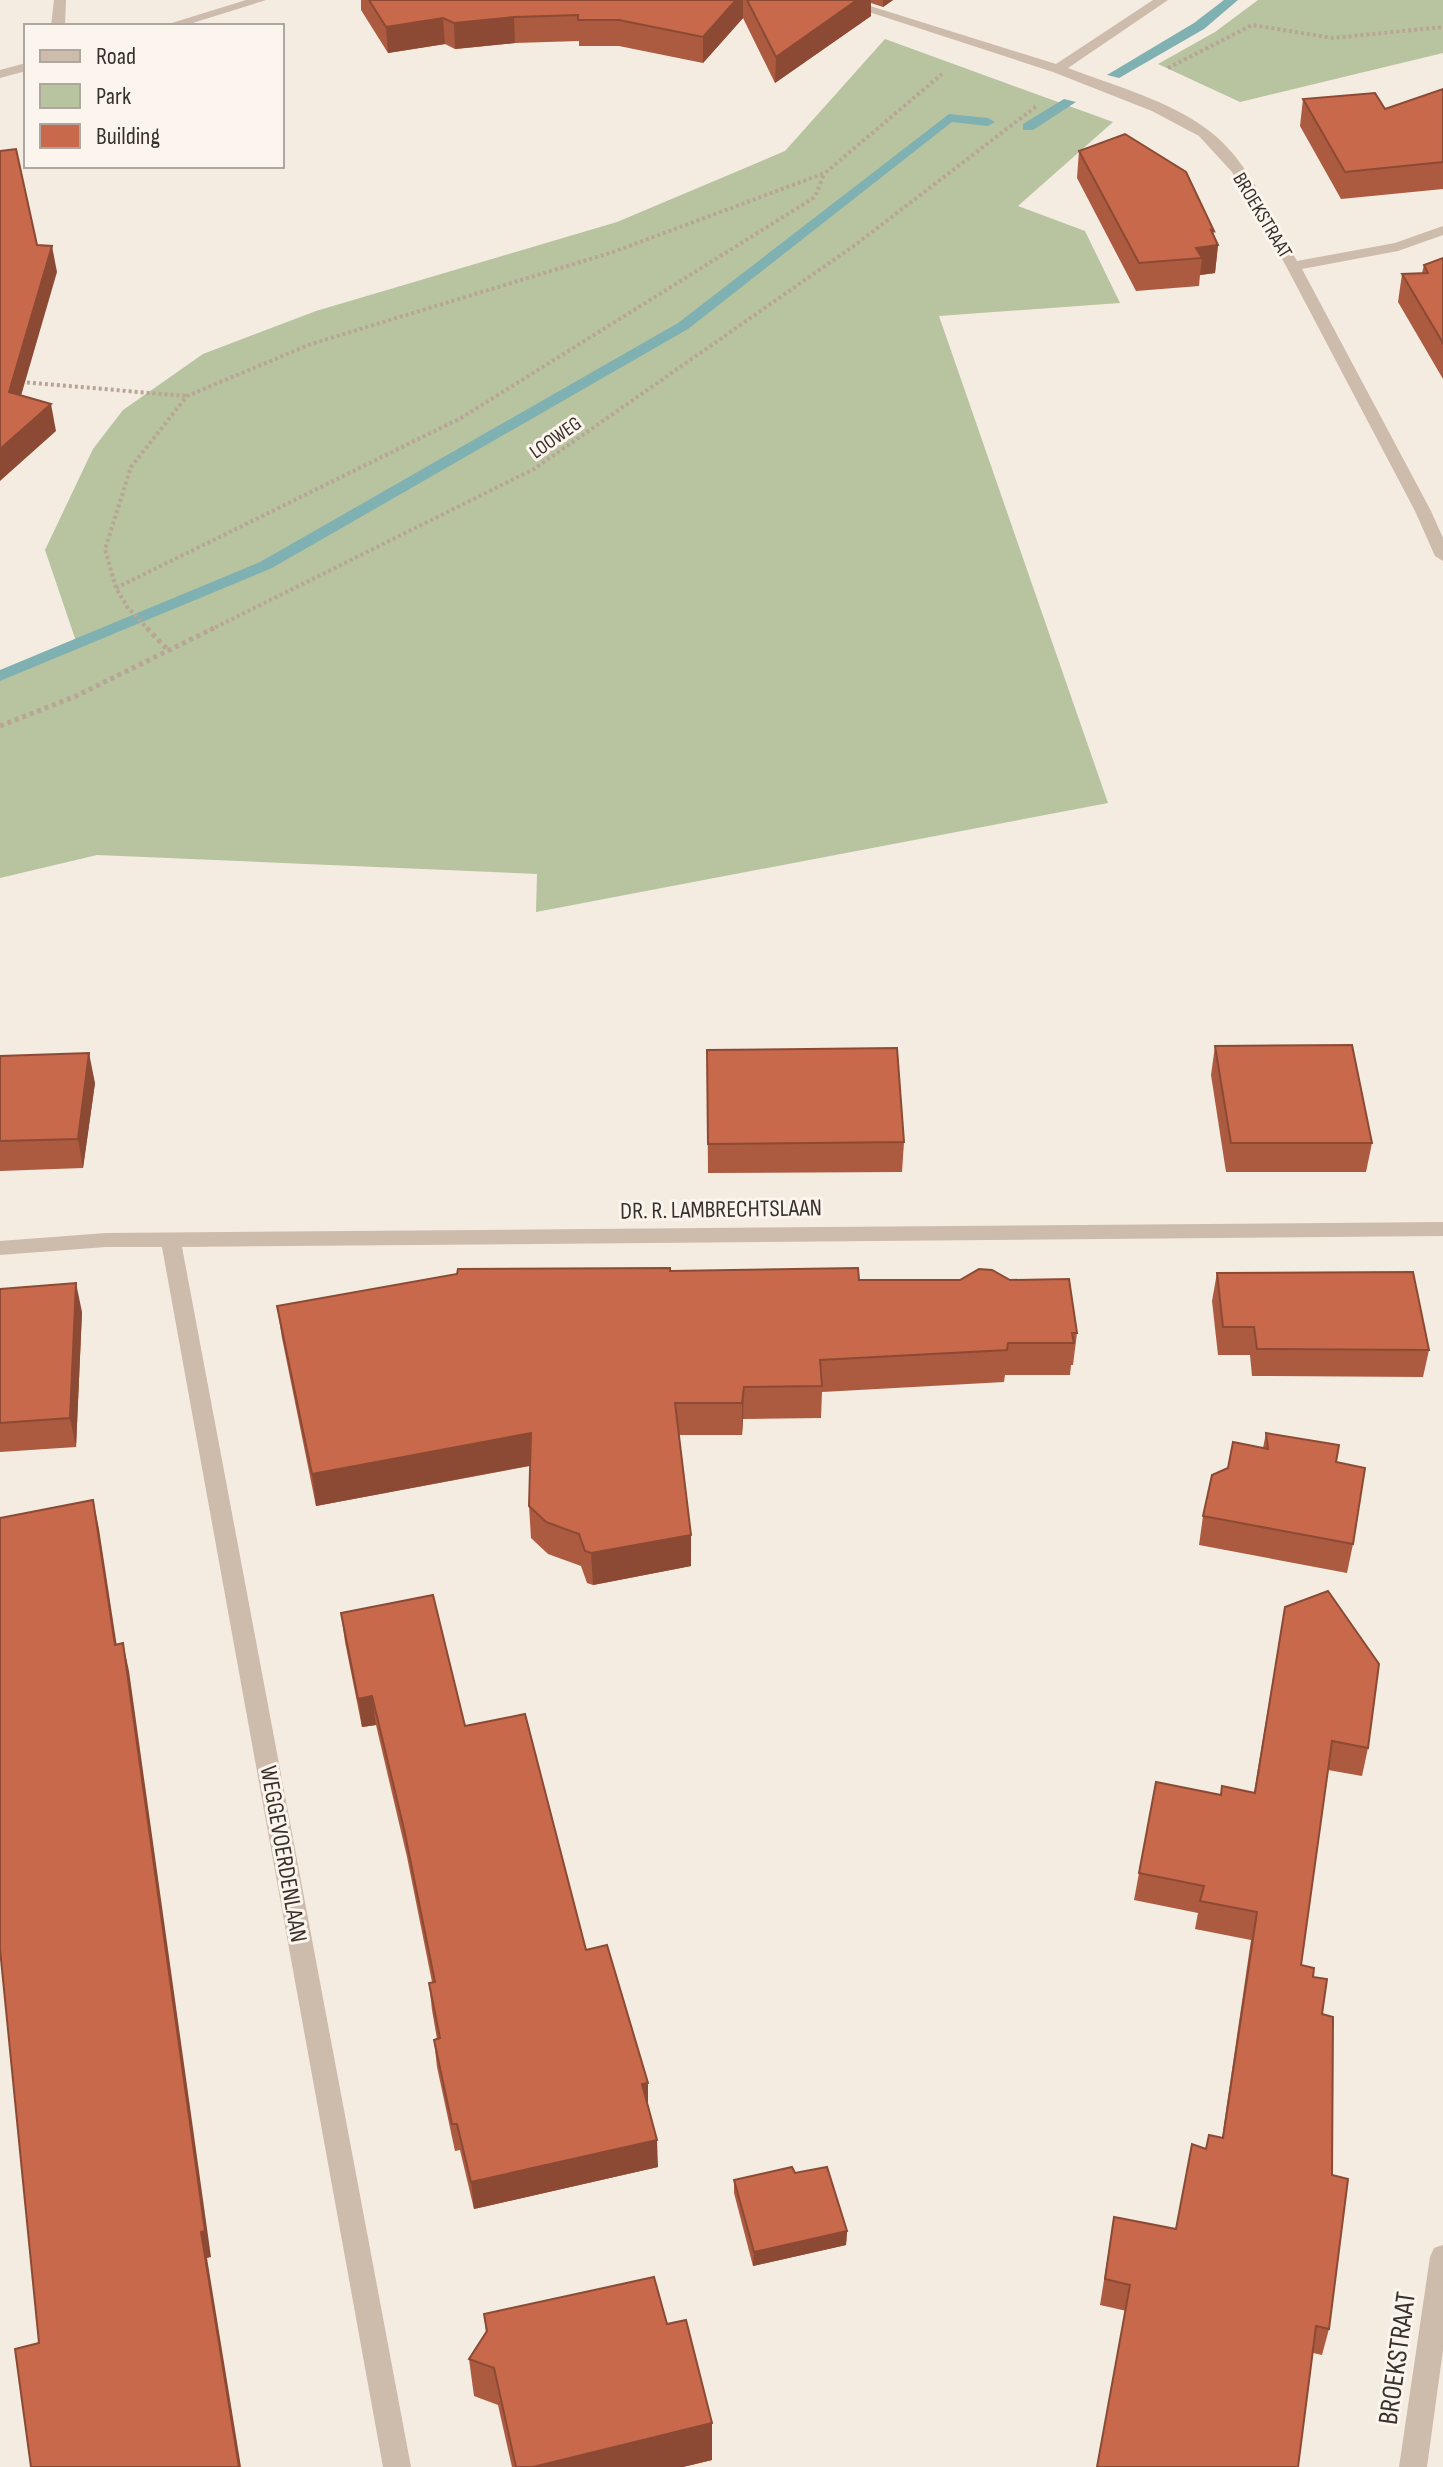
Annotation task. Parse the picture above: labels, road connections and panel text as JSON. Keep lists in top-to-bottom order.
{
  "streets": {
    "street": ["BROEKSTRAAT", "DR. R. LAMBRECHTSLAAN", "WEGGEVOERDENLAAN"],
    "path": ["LOOWEG"]
  },
  "crossings": [
    ["BROEKSTRAAT", "LOOWEG"],
    ["DR. R. LAMBRECHTSLAAN", "WEGGEVOERDENLAAN"]
  ],
  "legend": ["Road", "Park", "Building"]
}
